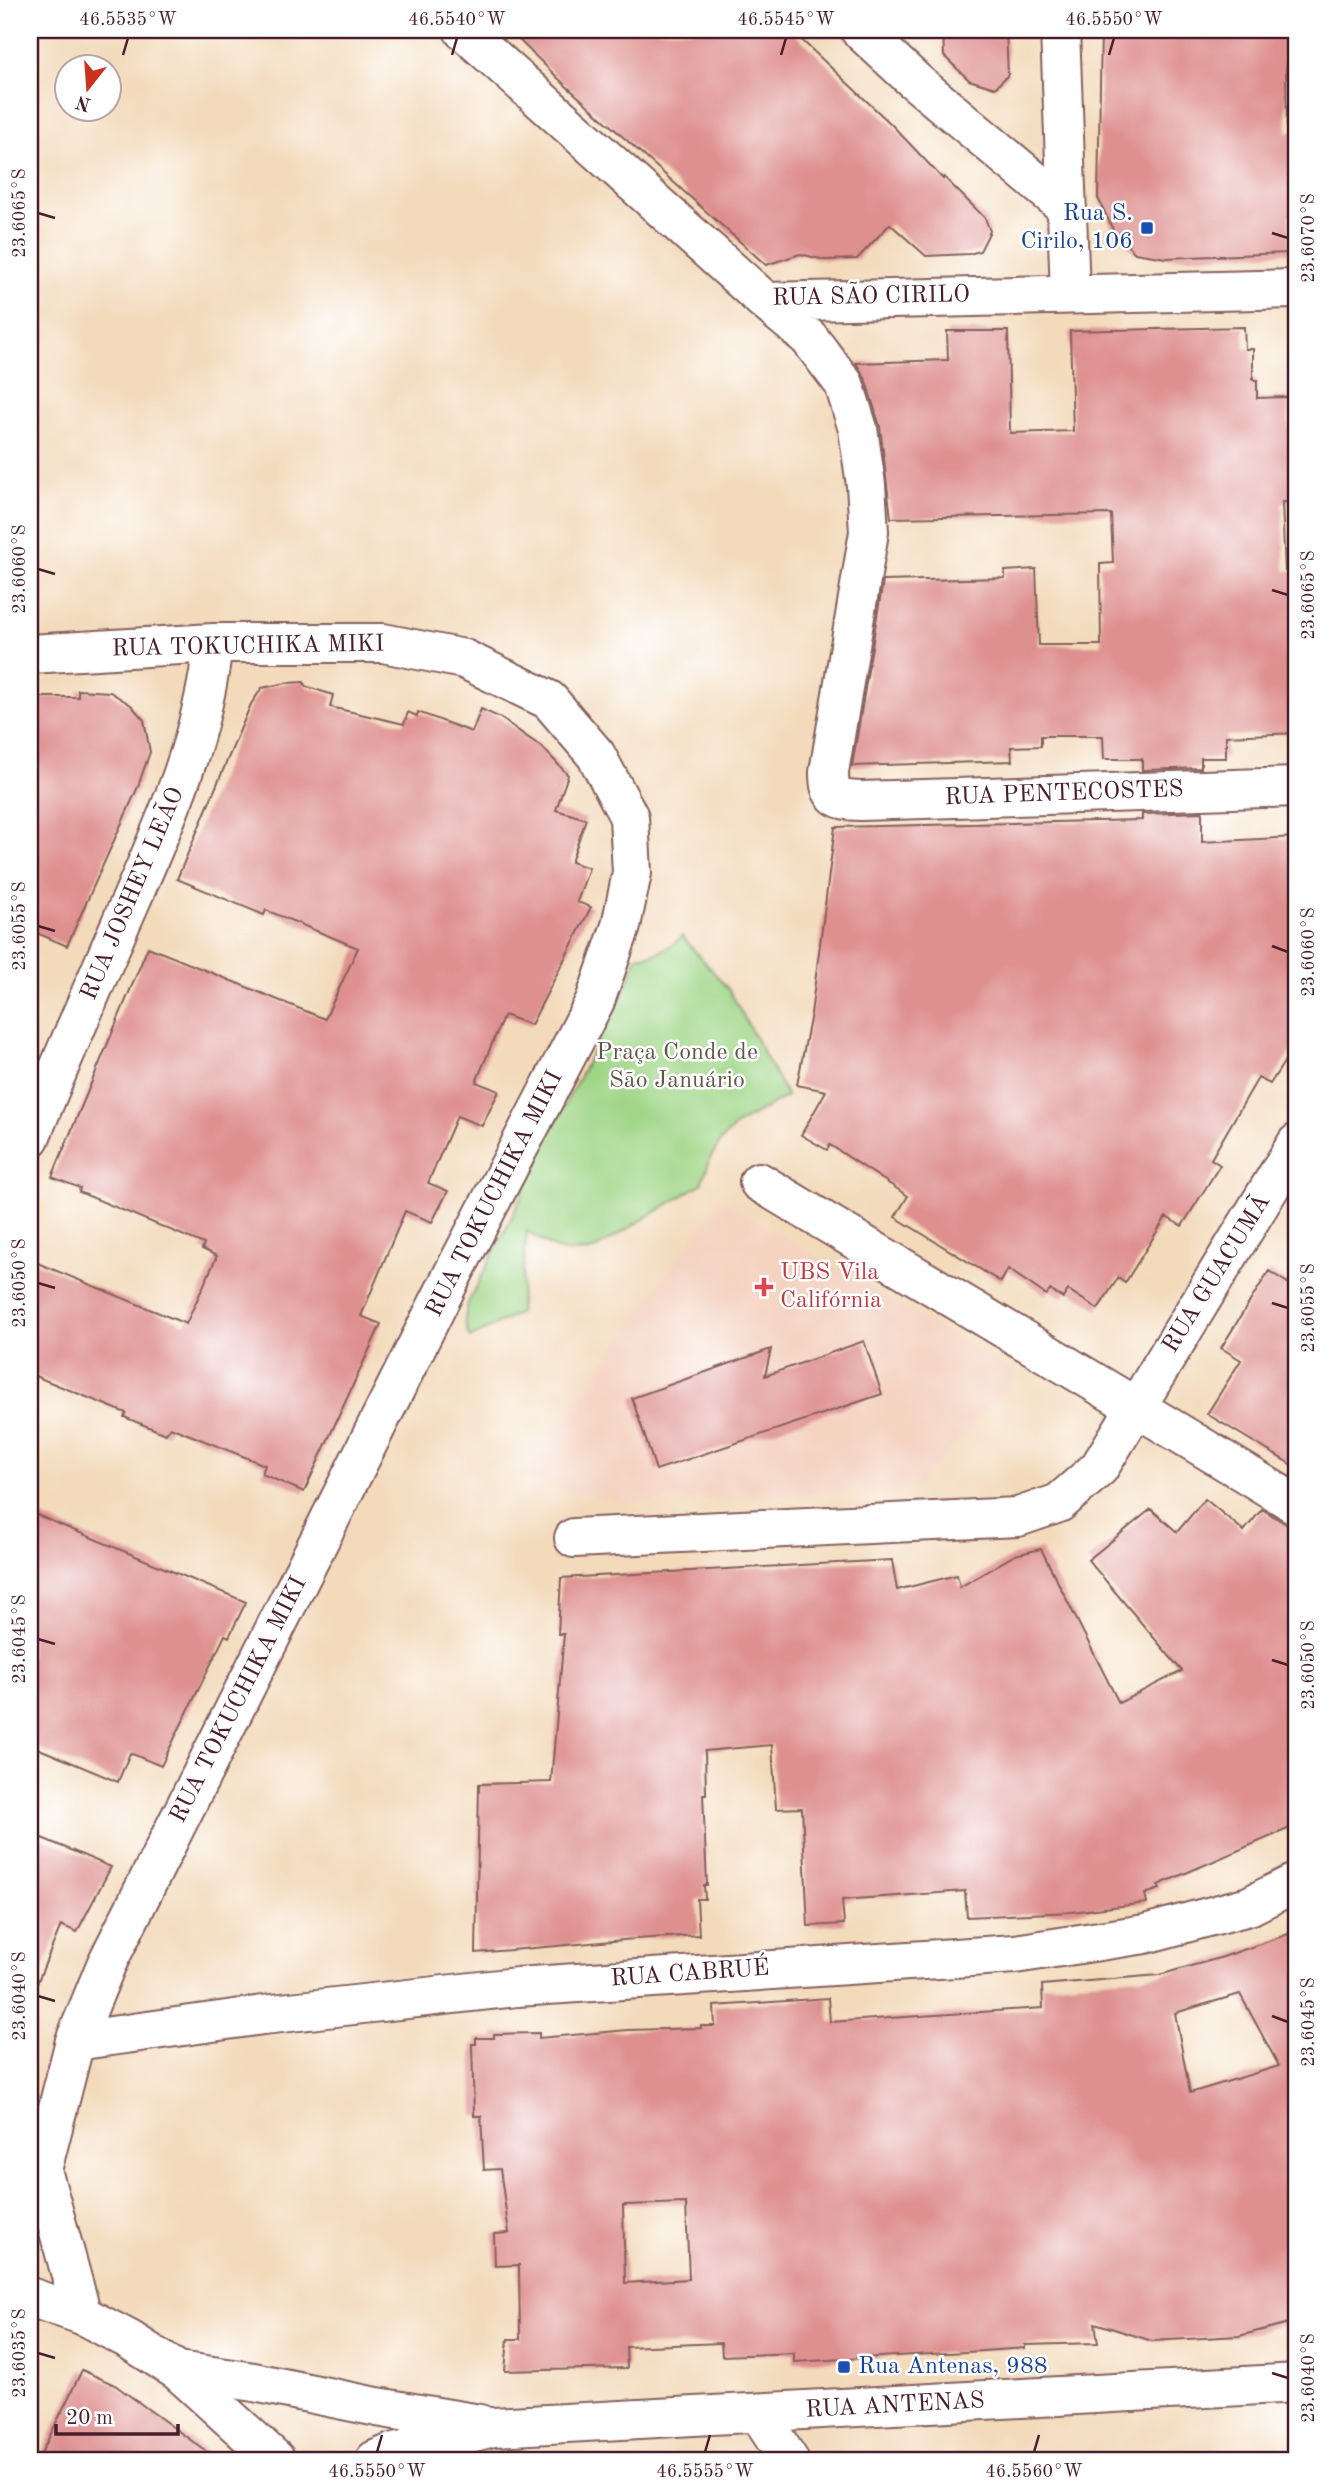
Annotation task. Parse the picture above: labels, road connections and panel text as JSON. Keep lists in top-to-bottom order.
{
  "streets": {
    "street": [
      "RUA SÃO CIRILO",
      "RUA TOKUCHIKA MIKI",
      "RUA PENTECOSTES",
      "RUA JOSHEY LEÃO",
      "RUA GUACUMÃ",
      "RUA CABRUÉ",
      "RUA ANTENAS"
    ]
  },
  "crossings": [
    ["RUA SÃO CIRILO", "RUA PENTECOSTES"],
    ["RUA TOKUCHIKA MIKI", "RUA JOSHEY LEÃO"],
    ["RUA TOKUCHIKA MIKI", "RUA CABRUÉ"]
  ],
  "parks": ["Praça Conde de São Januário"],
  "places": {
    "transit": ["Rua S. Cirilo, 106", "Rua Antenas, 988"],
    "health": ["UBS Vila Califórnia"]
  },
  "scale_bar": "20 m",
  "north": "bottom",
  "coordinates": [
    "46.5535°W",
    "46.5540°W",
    "46.5545°W",
    "46.5550°W",
    "23.6065°S",
    "23.6070°S",
    "23.6060°S",
    "23.6055°S",
    "23.6050°S",
    "23.6045°S",
    "23.6040°S",
    "23.6035°S",
    "46.5555°W",
    "46.5560°W"
  ]
}
